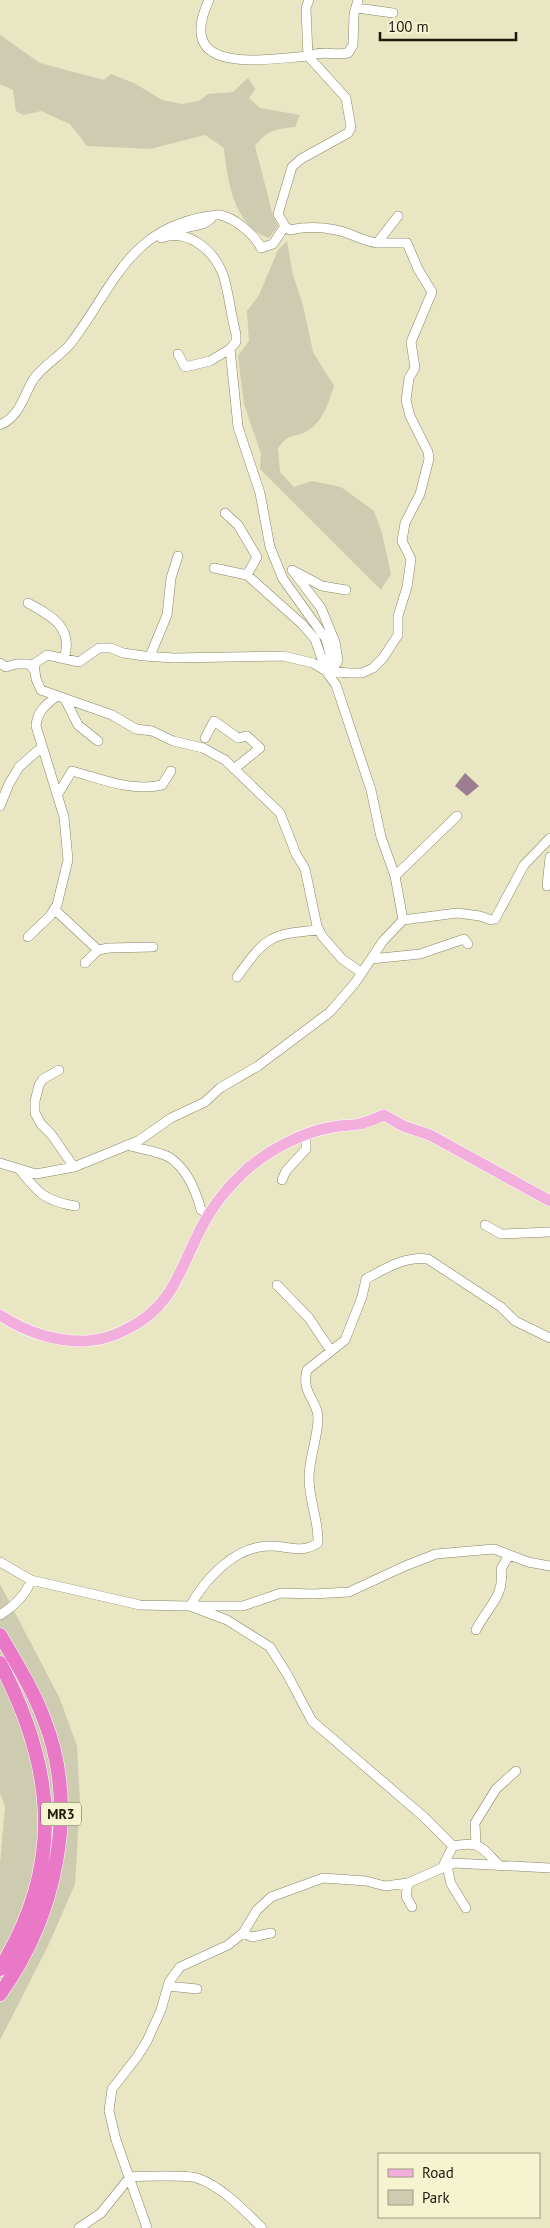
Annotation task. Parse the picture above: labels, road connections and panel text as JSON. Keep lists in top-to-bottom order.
{
  "streets": {
    "highway": ["MR3"]
  },
  "legend": ["Road", "Park"],
  "scale_bar": "100 m"
}
